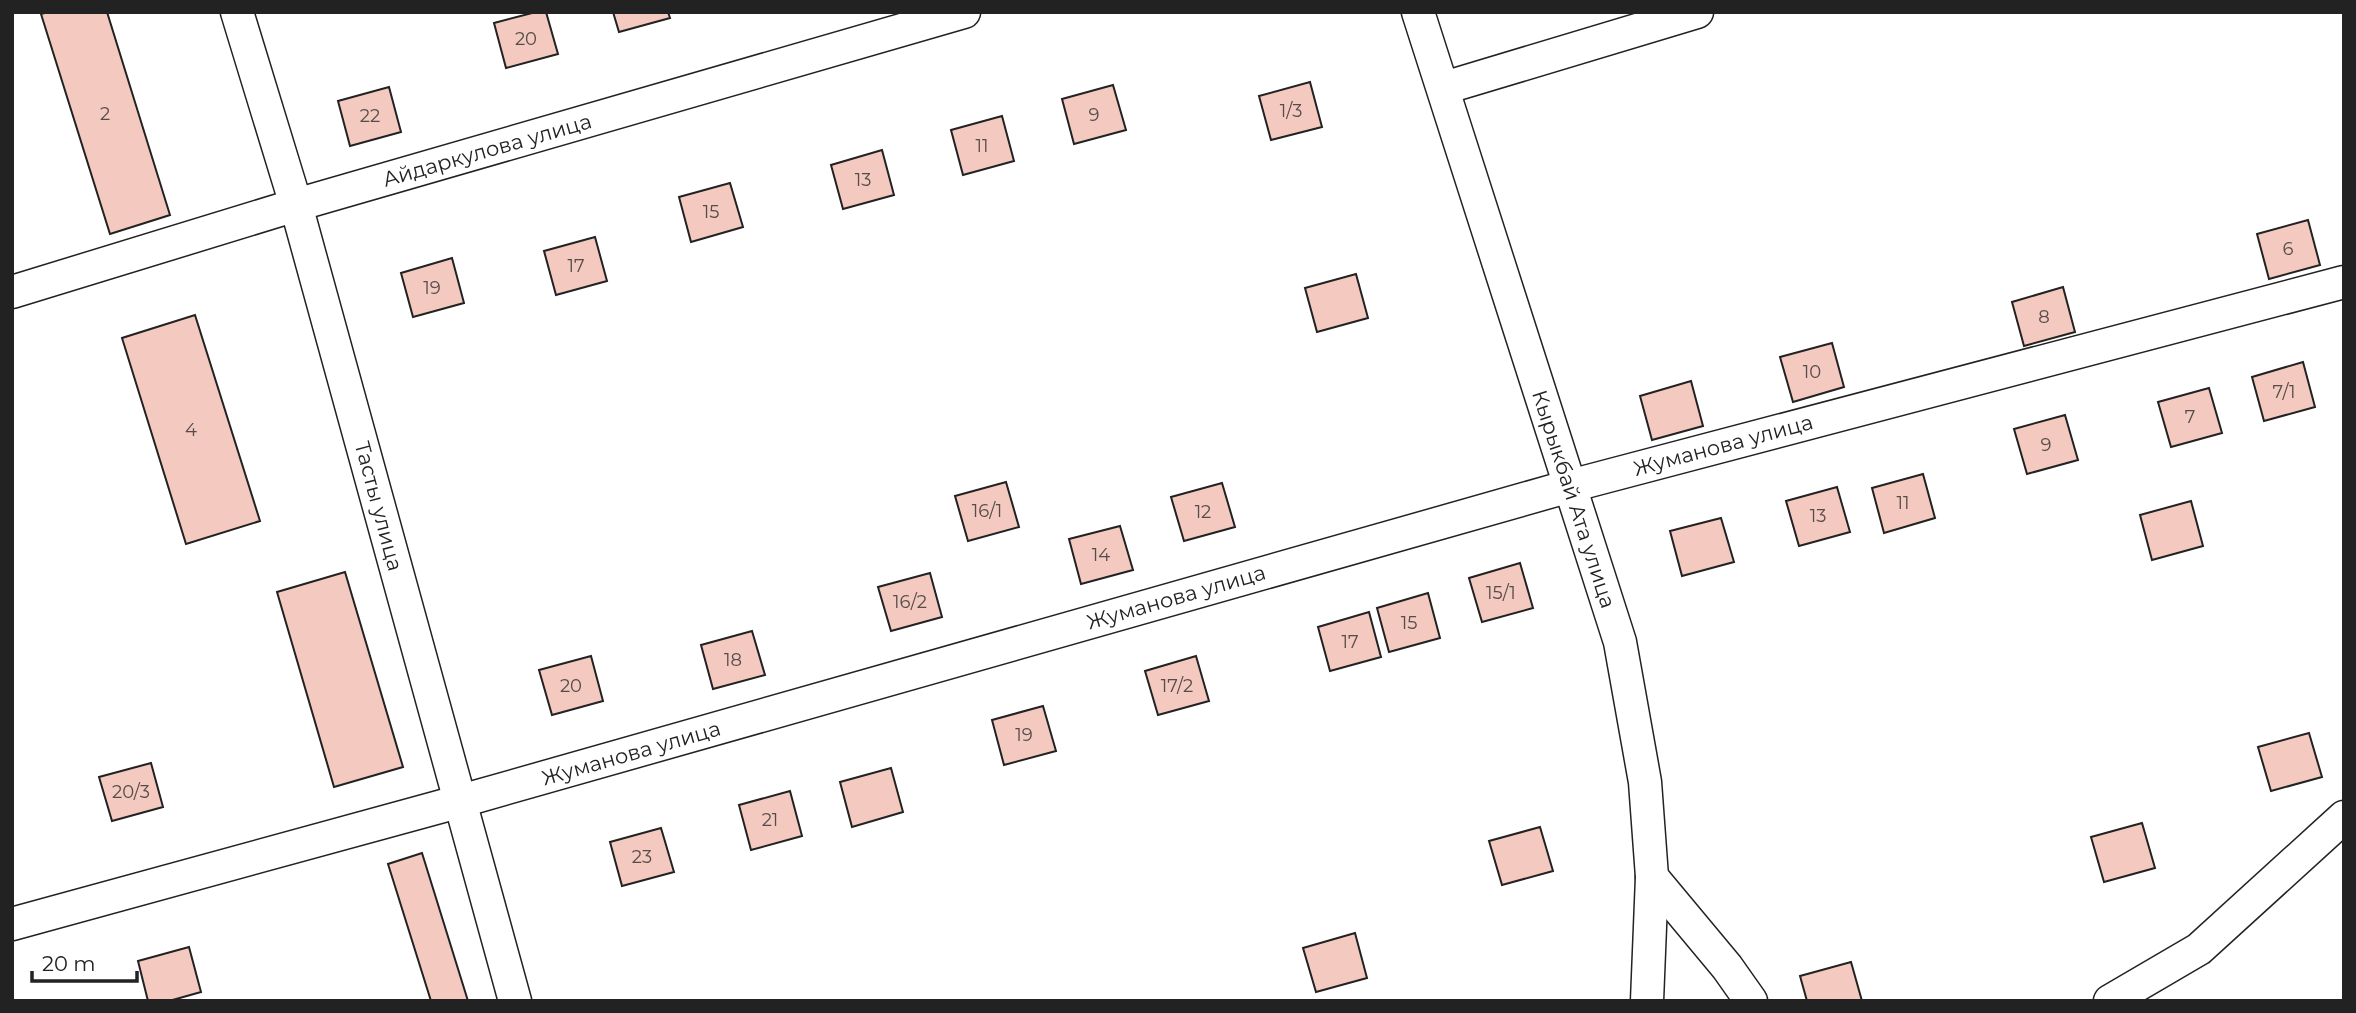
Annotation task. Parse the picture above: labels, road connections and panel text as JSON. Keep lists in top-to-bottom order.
{
  "streets": {
    "street": [
      "Айдаркулова улица",
      "Жуманова улица",
      "Кырыкбай Ата улица",
      "Тасты улица"
    ]
  },
  "crossings": [
    ["Айдаркулова улица", "Тасты улица"],
    ["Жуманова улица", "Кырыкбай Ата улица"],
    ["Жуманова улица", "Тасты улица"]
  ],
  "house_numbers": [
    "20",
    "1/3",
    "2",
    "9",
    "22",
    "11",
    "13",
    "15",
    "6",
    "17",
    "19",
    "8",
    "10",
    "7/1",
    "7",
    "4",
    "9",
    "11",
    "16/1",
    "12",
    "13",
    "14",
    "15/1",
    "16/2",
    "15",
    "17",
    "18",
    "20",
    "17/2",
    "19",
    "20/3",
    "21",
    "23"
  ],
  "scale_bar": "20 m"
}
